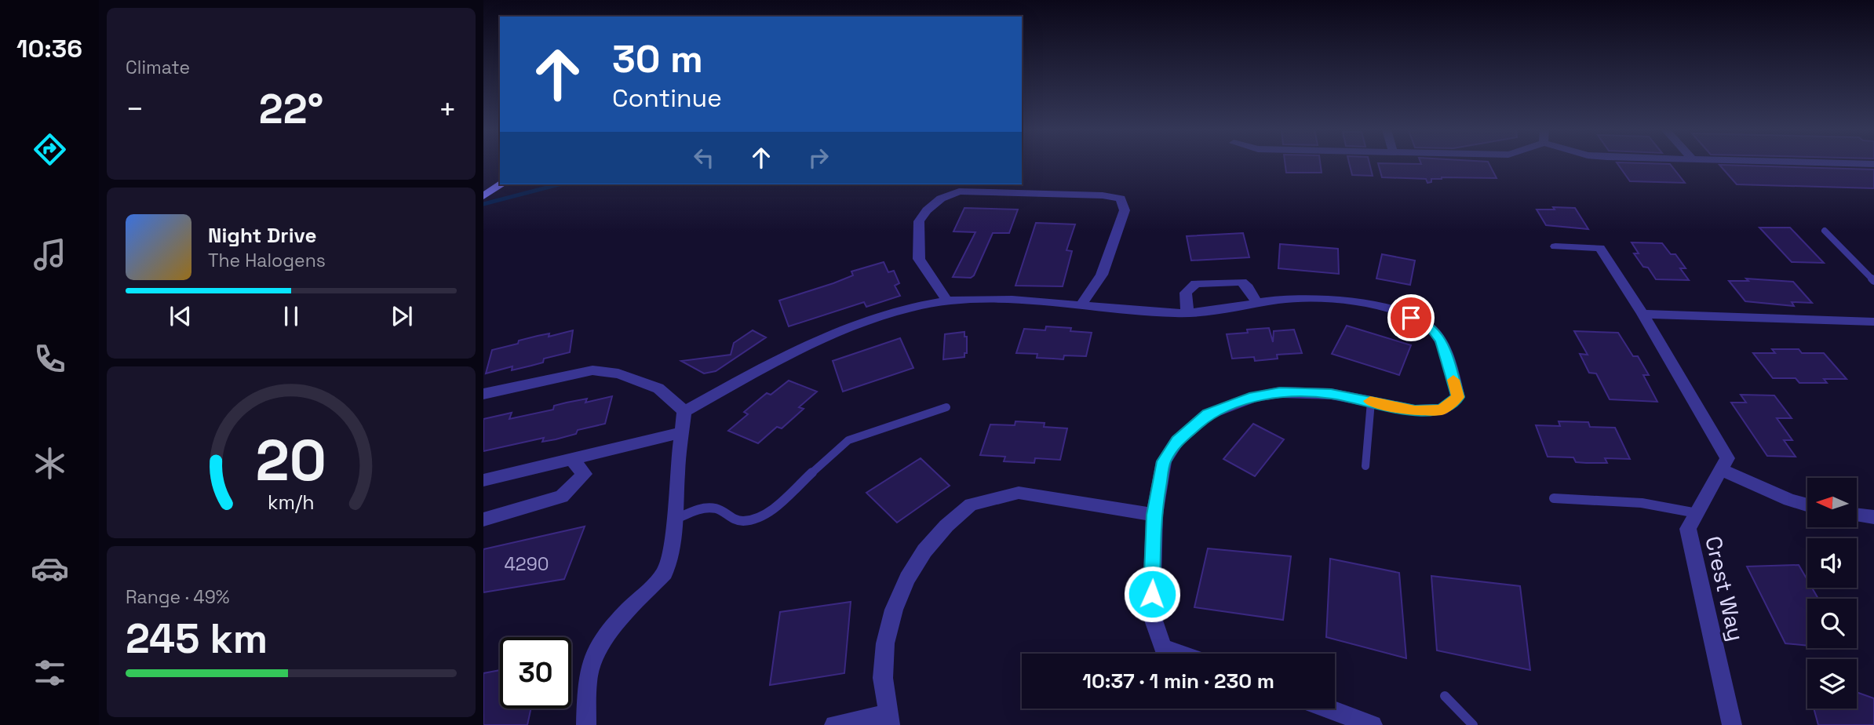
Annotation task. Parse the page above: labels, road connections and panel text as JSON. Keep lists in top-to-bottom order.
{
  "streets": {
    "street": ["Crest Way"]
  },
  "house_numbers": ["4290"],
  "north": "left",
  "page": {
    "tabs": "10:36",
    "tile": [
      "Climate",
      ["Range · 49%", "245 km"]
    ],
    "turn": ["30 m", "Continue"],
    "heat": ["−", "22°", "+"],
    "song": ["Night Drive", "The Halogens"],
    "limit": "30",
    "trip": "10:37 · 1 min · 230 m",
    "gauge": ["20", "km/h"]
  }
}
